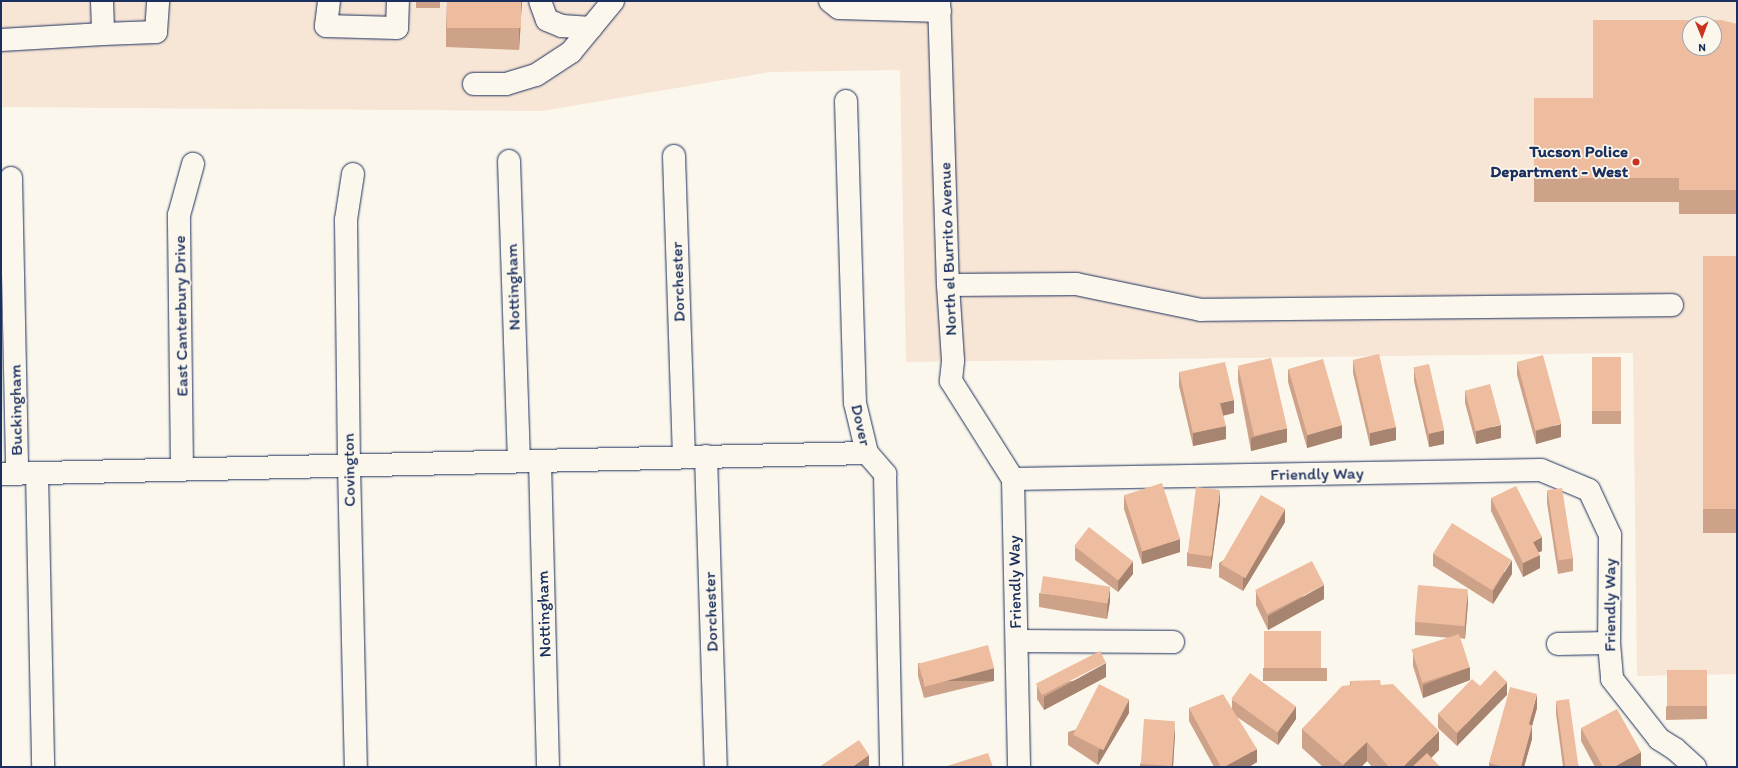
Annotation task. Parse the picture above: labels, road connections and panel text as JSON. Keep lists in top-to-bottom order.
{
  "streets": {
    "street": [
      "North el Burrito Avenue",
      "Dorchester",
      "Nottingham",
      "East Canterbury Drive",
      "Buckingham",
      "Dover",
      "Covington",
      "Friendly Way"
    ]
  },
  "crossings": [
    ["North el Burrito Avenue", "Friendly Way"]
  ],
  "places": ["Tucson Police Department - West"],
  "north": "bottom"
}
